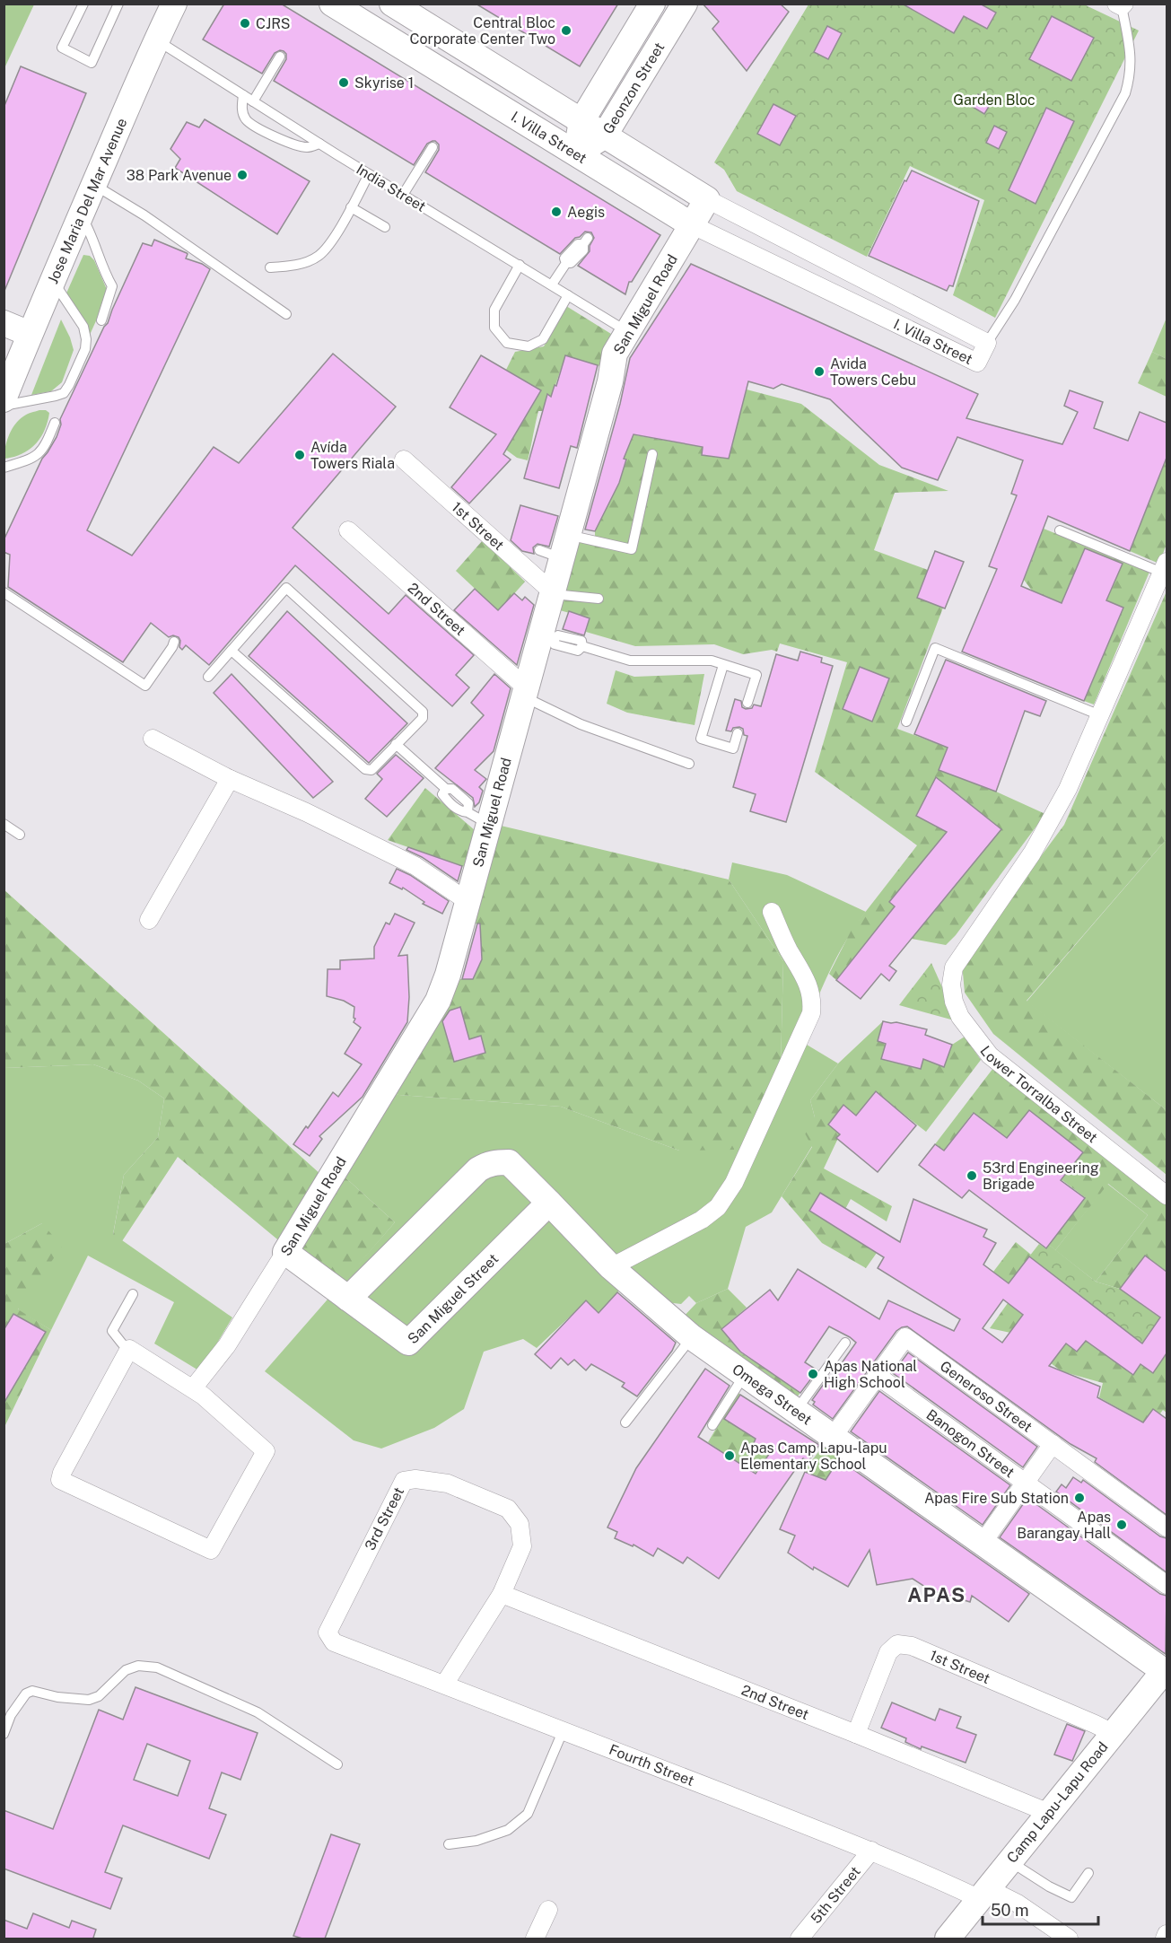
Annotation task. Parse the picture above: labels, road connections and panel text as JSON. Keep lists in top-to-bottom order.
{
  "streets": {
    "street": [
      "Geonzon Street",
      "I. Villa Street",
      "Jose Maria Del Mar Avenue",
      "San Miguel Road",
      "1st Street",
      "2nd Street",
      "Lower Torralba Street",
      "San Miguel Street",
      "Omega Street",
      "Generoso Street",
      "Banogon Street",
      "3rd Street",
      "Fourth Street",
      "Camp Lapu-Lapu Road",
      "5th Street"
    ],
    "lane": ["India Street"]
  },
  "crossings": [
    ["Geonzon Street", "I. Villa Street"],
    ["I. Villa Street", "San Miguel Road"],
    ["India Street", "Jose Maria Del Mar Avenue"],
    ["India Street", "San Miguel Road"],
    ["San Miguel Road", "1st Street"],
    ["San Miguel Road", "2nd Street"],
    ["San Miguel Road", "San Miguel Street"],
    ["1st Street", "2nd Street"],
    ["1st Street", "Camp Lapu-Lapu Road"],
    ["2nd Street", "3rd Street"],
    ["2nd Street", "Camp Lapu-Lapu Road"],
    ["San Miguel Street", "Omega Street"],
    ["Omega Street", "Generoso Street"],
    ["Omega Street", "Camp Lapu-Lapu Road"],
    ["Generoso Street", "Banogon Street"],
    ["3rd Street", "Fourth Street"],
    ["Fourth Street", "Camp Lapu-Lapu Road"],
    ["Fourth Street", "5th Street"]
  ],
  "districts": ["APAS"],
  "parks": ["Garden Bloc"],
  "places": [
    "CJRS",
    "Central Bloc Corporate Center Two",
    "Skyrise 1",
    "38 Park Avenue",
    "Aegis",
    "Avida Towers Cebu",
    "Avída Towers Riala",
    "53rd Engineering Brigade",
    "Apas National High School",
    "Apas Camp Lapu-lapu Elementary School",
    "Apas Fire Sub Station",
    "Apas Barangay Hall"
  ],
  "scale_bar": "50 m"
}
